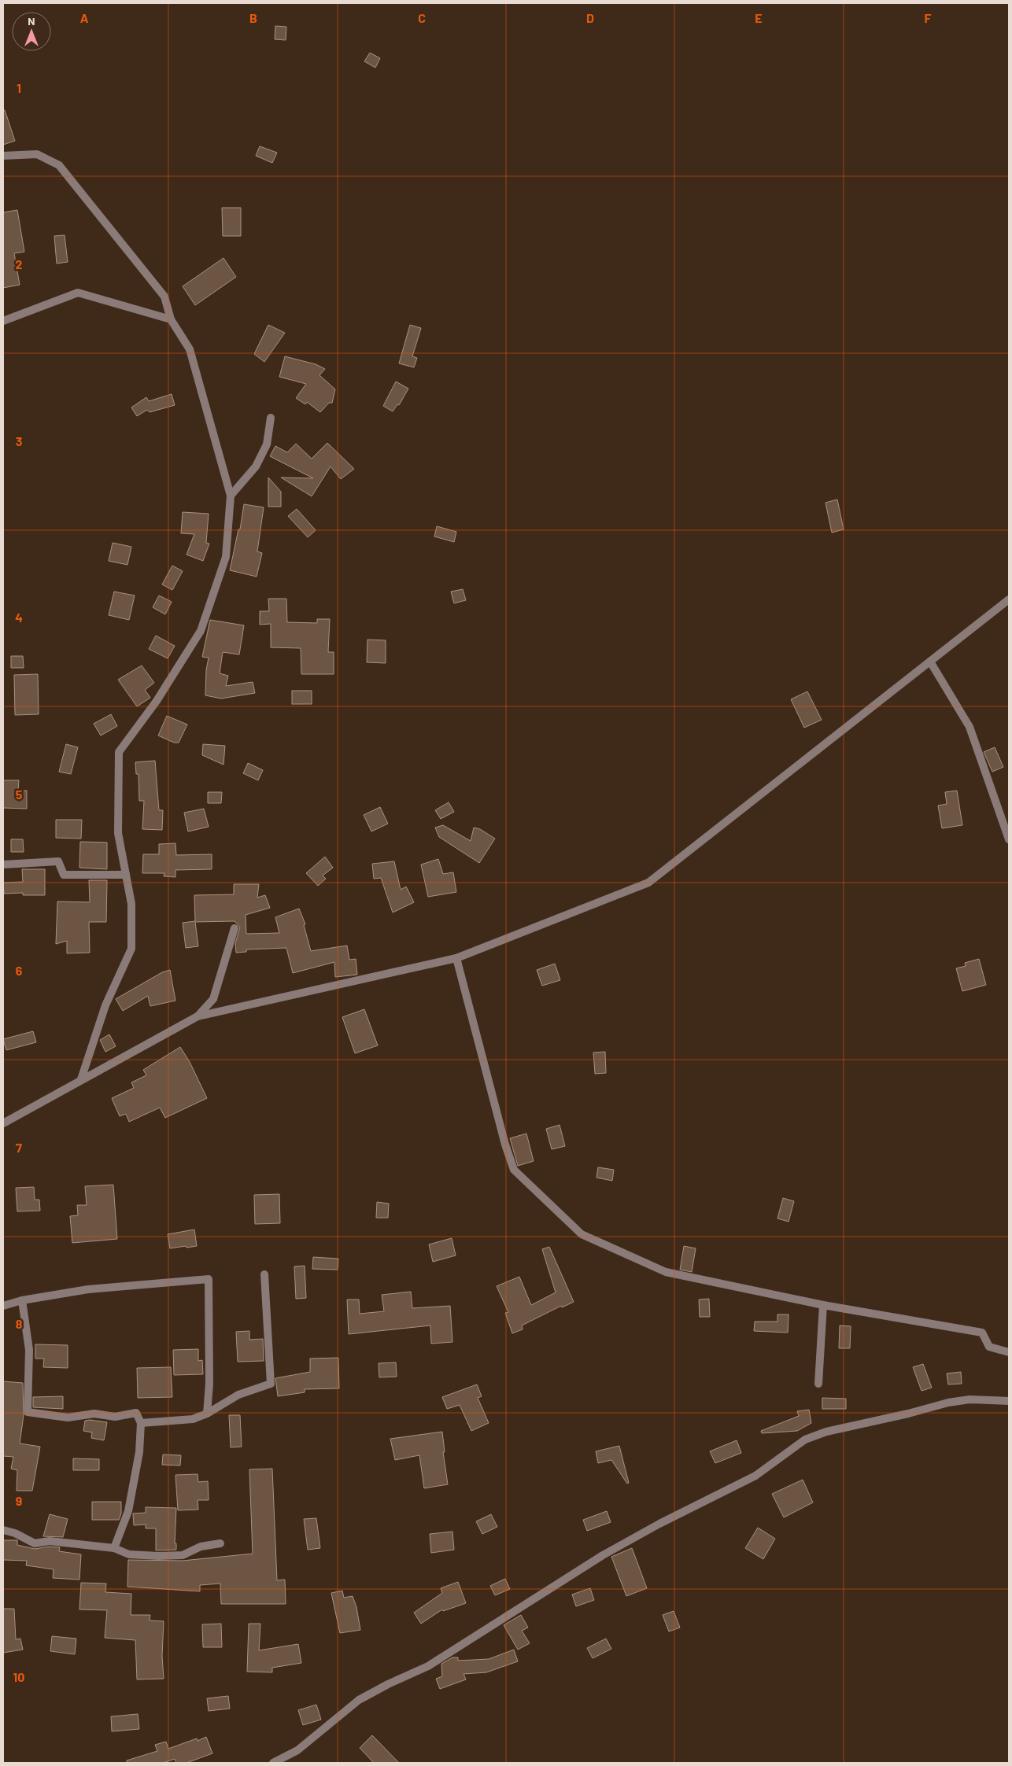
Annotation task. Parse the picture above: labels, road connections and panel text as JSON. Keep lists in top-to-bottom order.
{
  "north": "top",
  "grid": {
    "columns": [
      "A",
      "B",
      "C",
      "D",
      "E",
      "F"
    ],
    "rows": [
      "1",
      "2",
      "3",
      "4",
      "5",
      "6",
      "7",
      "8",
      "9",
      "10"
    ]
  }
}
